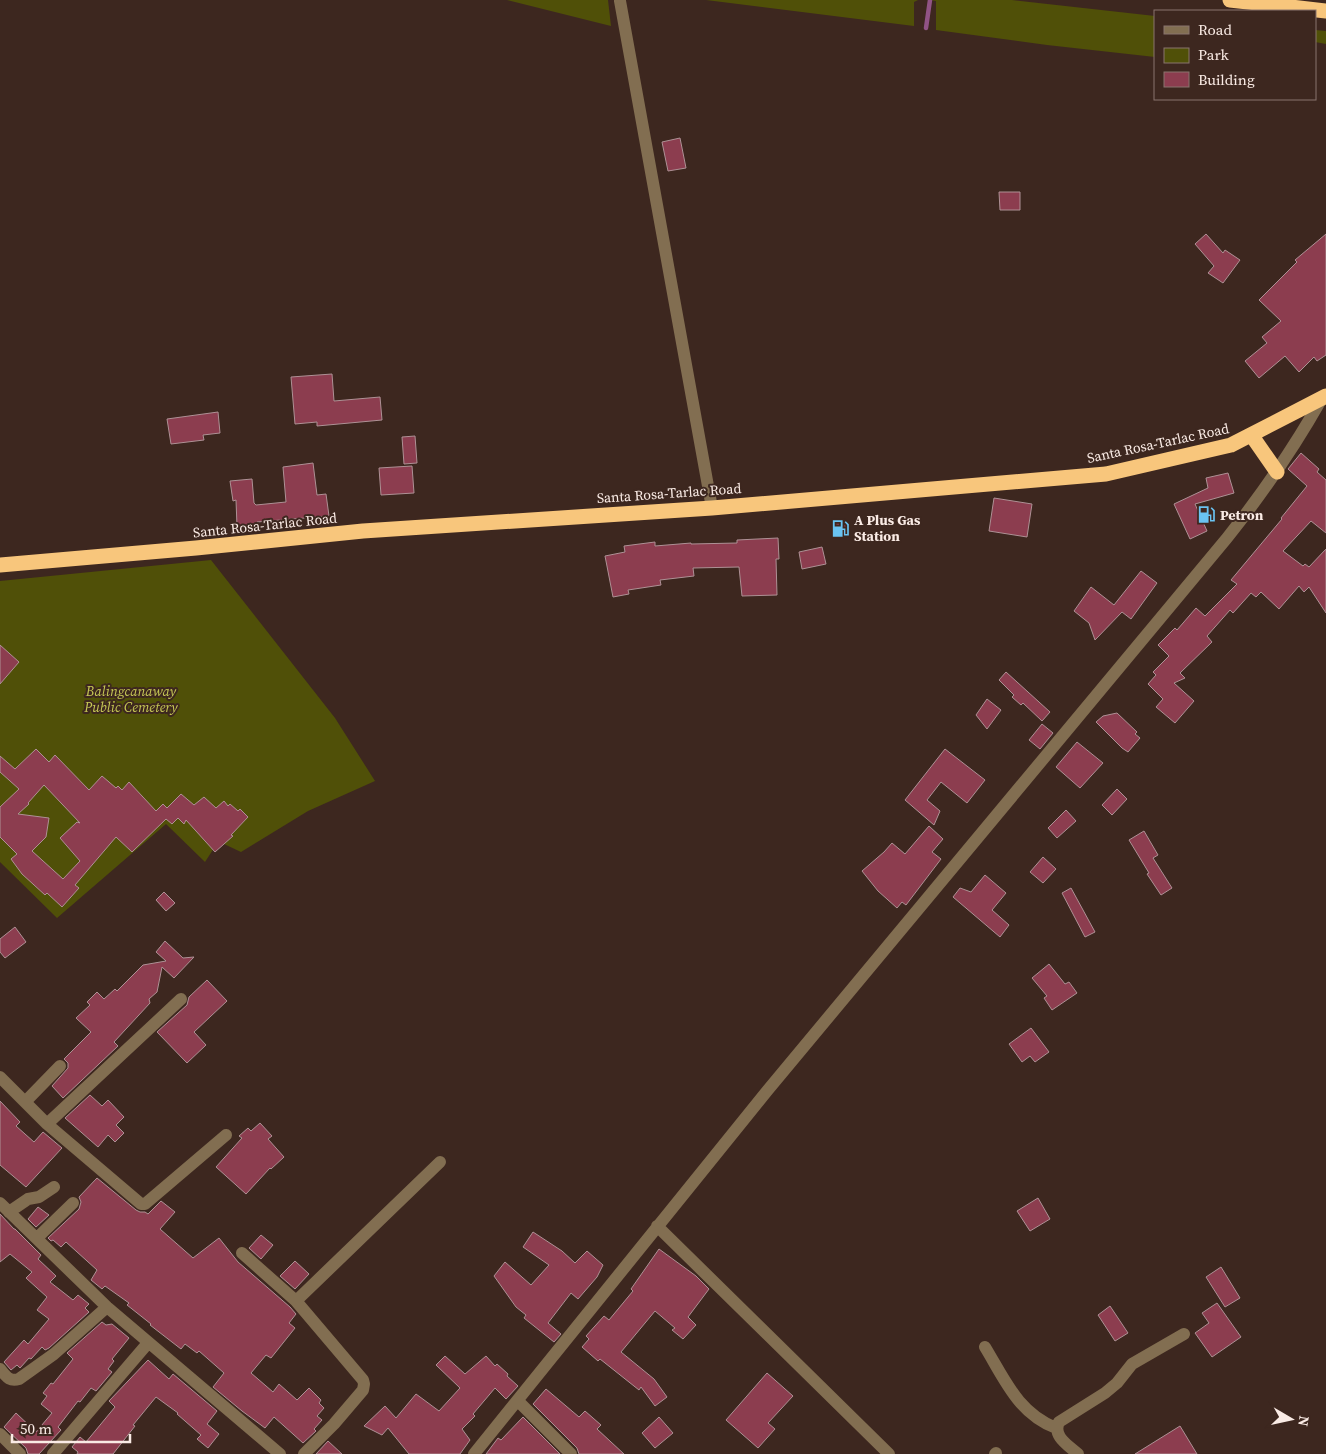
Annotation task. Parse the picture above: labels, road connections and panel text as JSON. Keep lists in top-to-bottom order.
{
  "streets": {
    "highway": ["Santa Rosa-Tarlac Road"]
  },
  "parks": ["Balingcanaway Public Cemetery"],
  "places": {
    "fuel station": ["Petron", "A Plus Gas Station"]
  },
  "legend": ["Road", "Park", "Building"],
  "scale_bar": "50 m",
  "north": "right"
}
